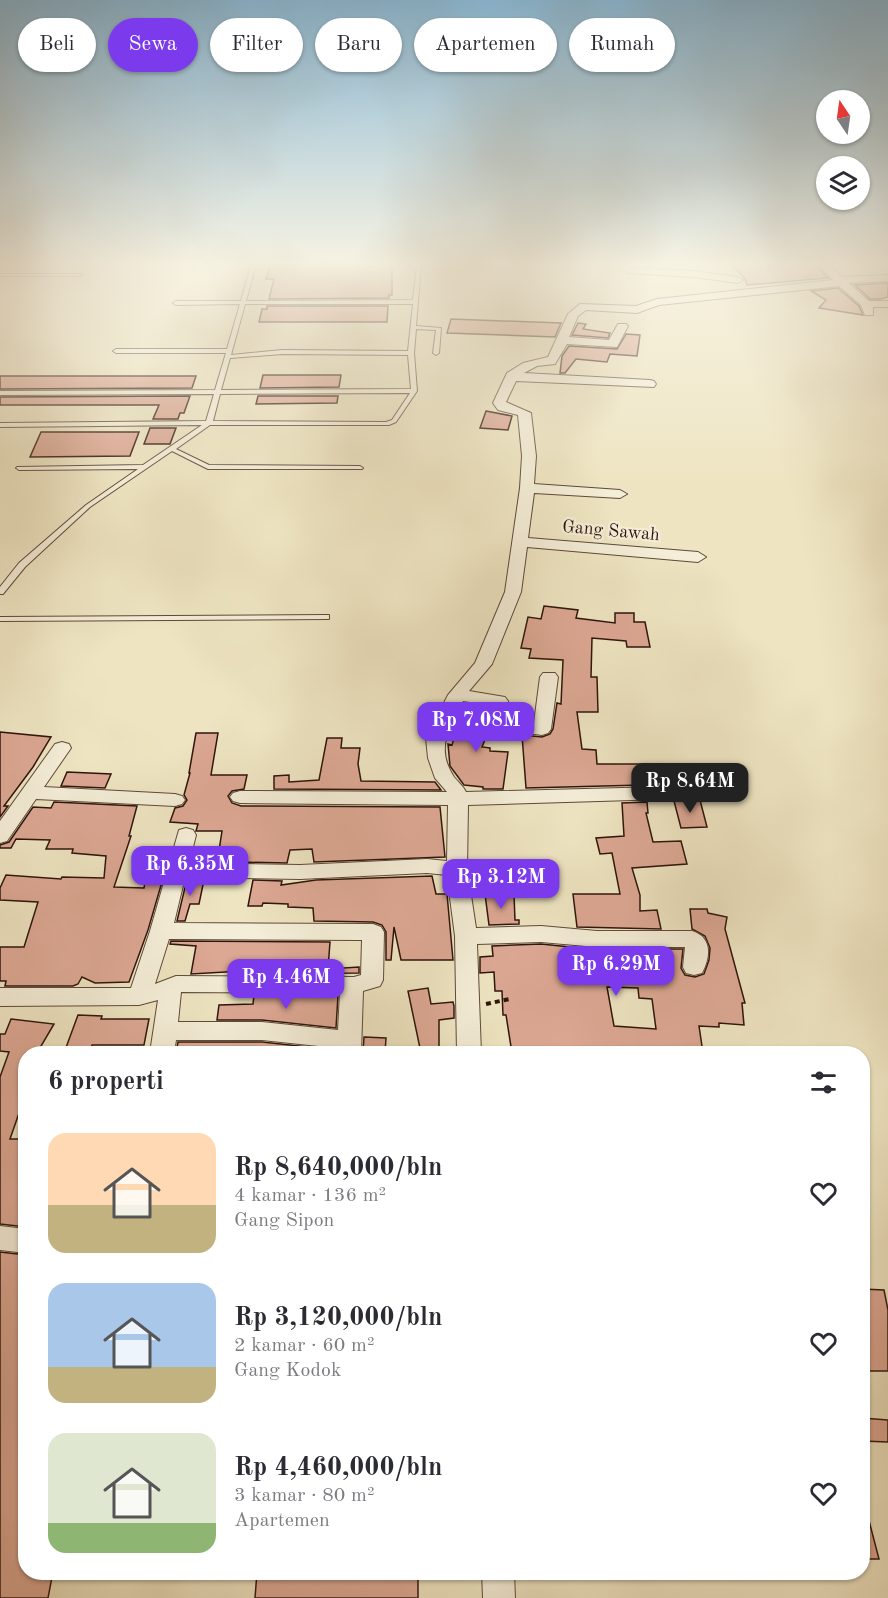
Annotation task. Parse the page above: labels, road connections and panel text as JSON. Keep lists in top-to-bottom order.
{
  "streets": {
    "street": ["Gang Sawah"]
  },
  "north": "top",
  "page": {
    "chip": [
      "Beli",
      "Sewa",
      "Filter",
      "Baru",
      "Apartemen",
      "Rumah"
    ],
    "price": [
      "Rp 7.08M",
      "Rp 8.64M",
      "Rp 6.35M",
      "Rp 3.12M",
      "Rp 6.29M",
      "Rp 4.46M"
    ],
    "heading": "6 properti",
    "list": [
      {
        "name": "Rp 8,640,000/bln",
        "note": "4 kamar · 136 m² · Gang Sipon"
      },
      {
        "name": "Rp 3,120,000/bln",
        "note": "2 kamar · 60 m² · Gang Kodok"
      },
      {
        "name": "Rp 4,460,000/bln",
        "note": "3 kamar · 80 m² · Apartemen"
      }
    ]
  }
}
